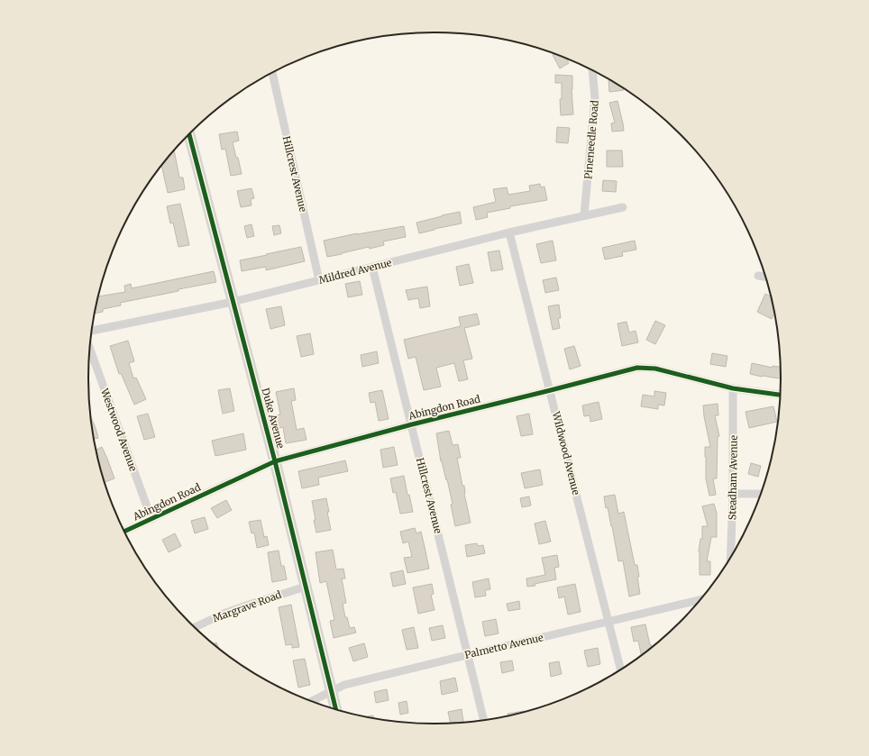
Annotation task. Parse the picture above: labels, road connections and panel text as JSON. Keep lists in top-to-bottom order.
{
  "streets": {
    "street": [
      "Pineneedle Road",
      "Hillcrest Avenue",
      "Mildred Avenue",
      "Abingdon Road",
      "Duke Avenue",
      "Westwood Avenue",
      "Wildwood Avenue",
      "Steadham Avenue",
      "Margrave Road",
      "Palmetto Avenue"
    ]
  },
  "crossings": [
    ["Pineneedle Road", "Mildred Avenue"],
    ["Hillcrest Avenue", "Mildred Avenue"],
    ["Hillcrest Avenue", "Abingdon Road"],
    ["Hillcrest Avenue", "Palmetto Avenue"],
    ["Mildred Avenue", "Duke Avenue"],
    ["Mildred Avenue", "Wildwood Avenue"],
    ["Abingdon Road", "Duke Avenue"],
    ["Abingdon Road", "Westwood Avenue"],
    ["Abingdon Road", "Wildwood Avenue"],
    ["Abingdon Road", "Steadham Avenue"],
    ["Duke Avenue", "Margrave Road"],
    ["Duke Avenue", "Palmetto Avenue"],
    ["Wildwood Avenue", "Palmetto Avenue"]
  ]
}
